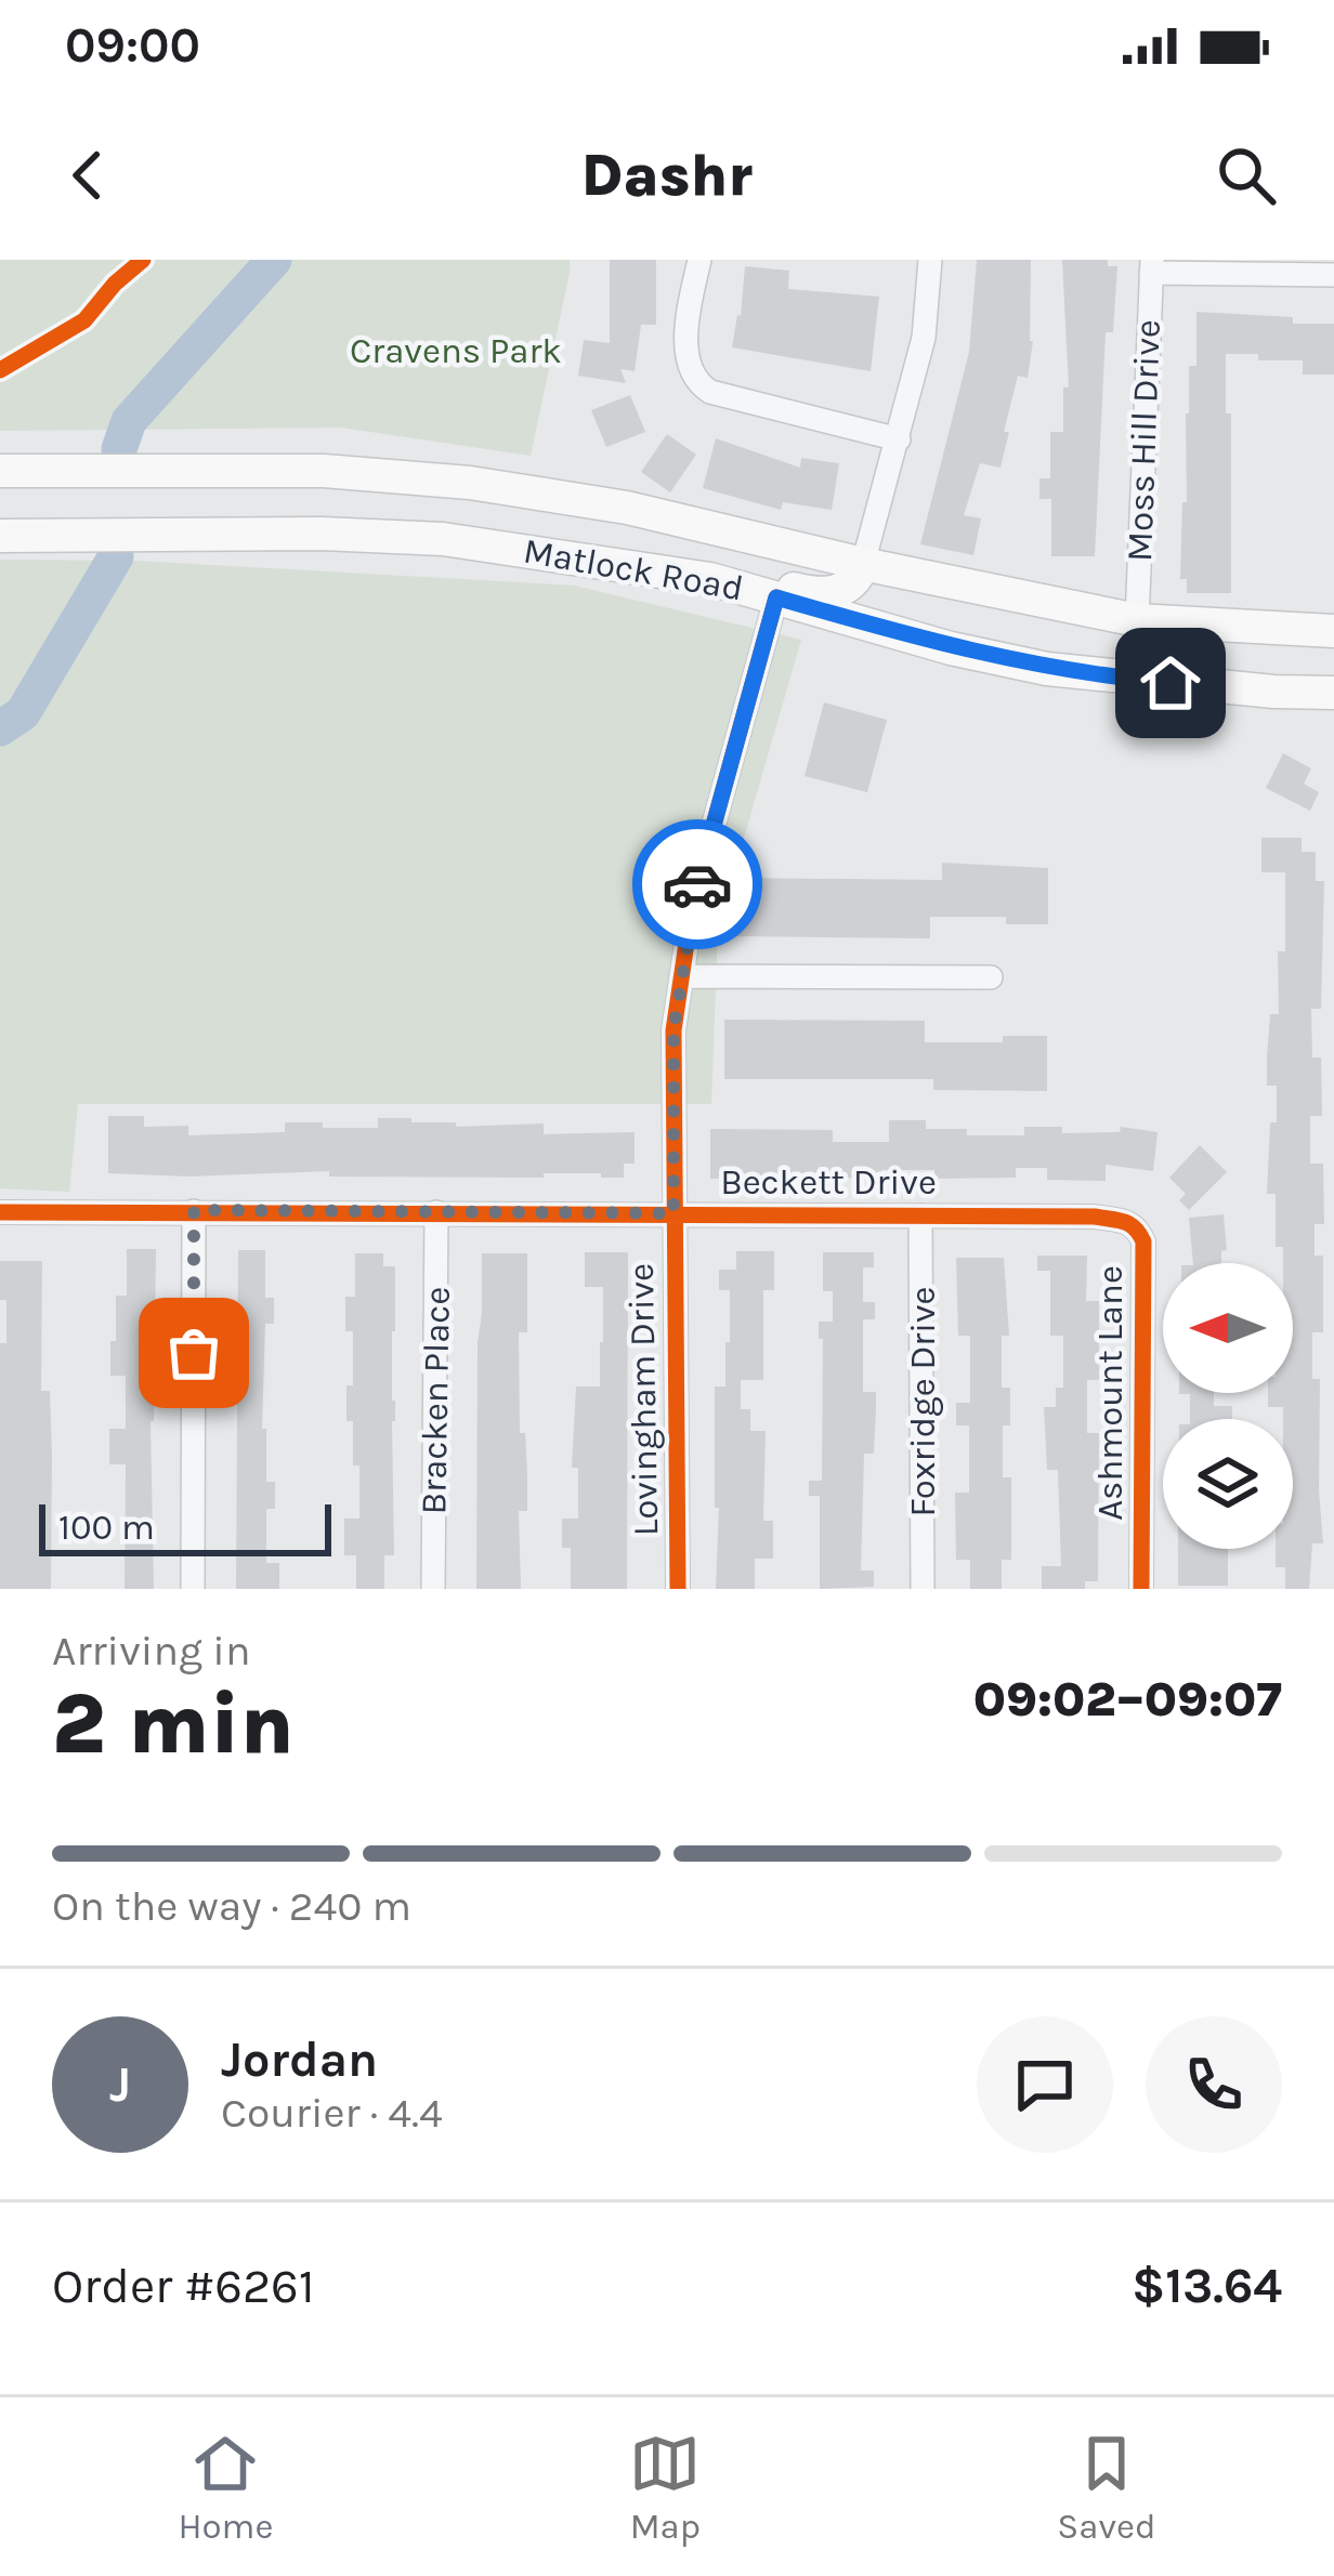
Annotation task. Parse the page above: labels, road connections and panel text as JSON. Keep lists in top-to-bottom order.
{
  "streets": {
    "main road": ["Matlock Road"],
    "street": [
      "Moss Hill Drive",
      "Beckett Drive",
      "Ashmount Lane",
      "Lovingham Drive",
      "Bracken Place",
      "Foxridge Drive"
    ]
  },
  "crossings": [
    ["Moss Hill Drive", "Matlock Road"],
    ["Matlock Road", "Lovingham Drive"],
    ["Beckett Drive", "Ashmount Lane"],
    ["Beckett Drive", "Lovingham Drive"],
    ["Beckett Drive", "Bracken Place"],
    ["Beckett Drive", "Foxridge Drive"]
  ],
  "parks": ["Cravens Park"],
  "scale_bar": "100 m",
  "north": "left",
  "page": {
    "status": "09:00",
    "header": "Dashr",
    "scale": "100 m",
    "heading": ["2 min", "Arriving in", "09:02–09:07"],
    "panel": [
      "Jordan",
      "Courier · 4.4",
      "Order #6261",
      "$13.64"
    ],
    "bar": "On the way · 240 m",
    "round": "J",
    "tabs": ["Home", "Map", "Saved"]
  }
}
